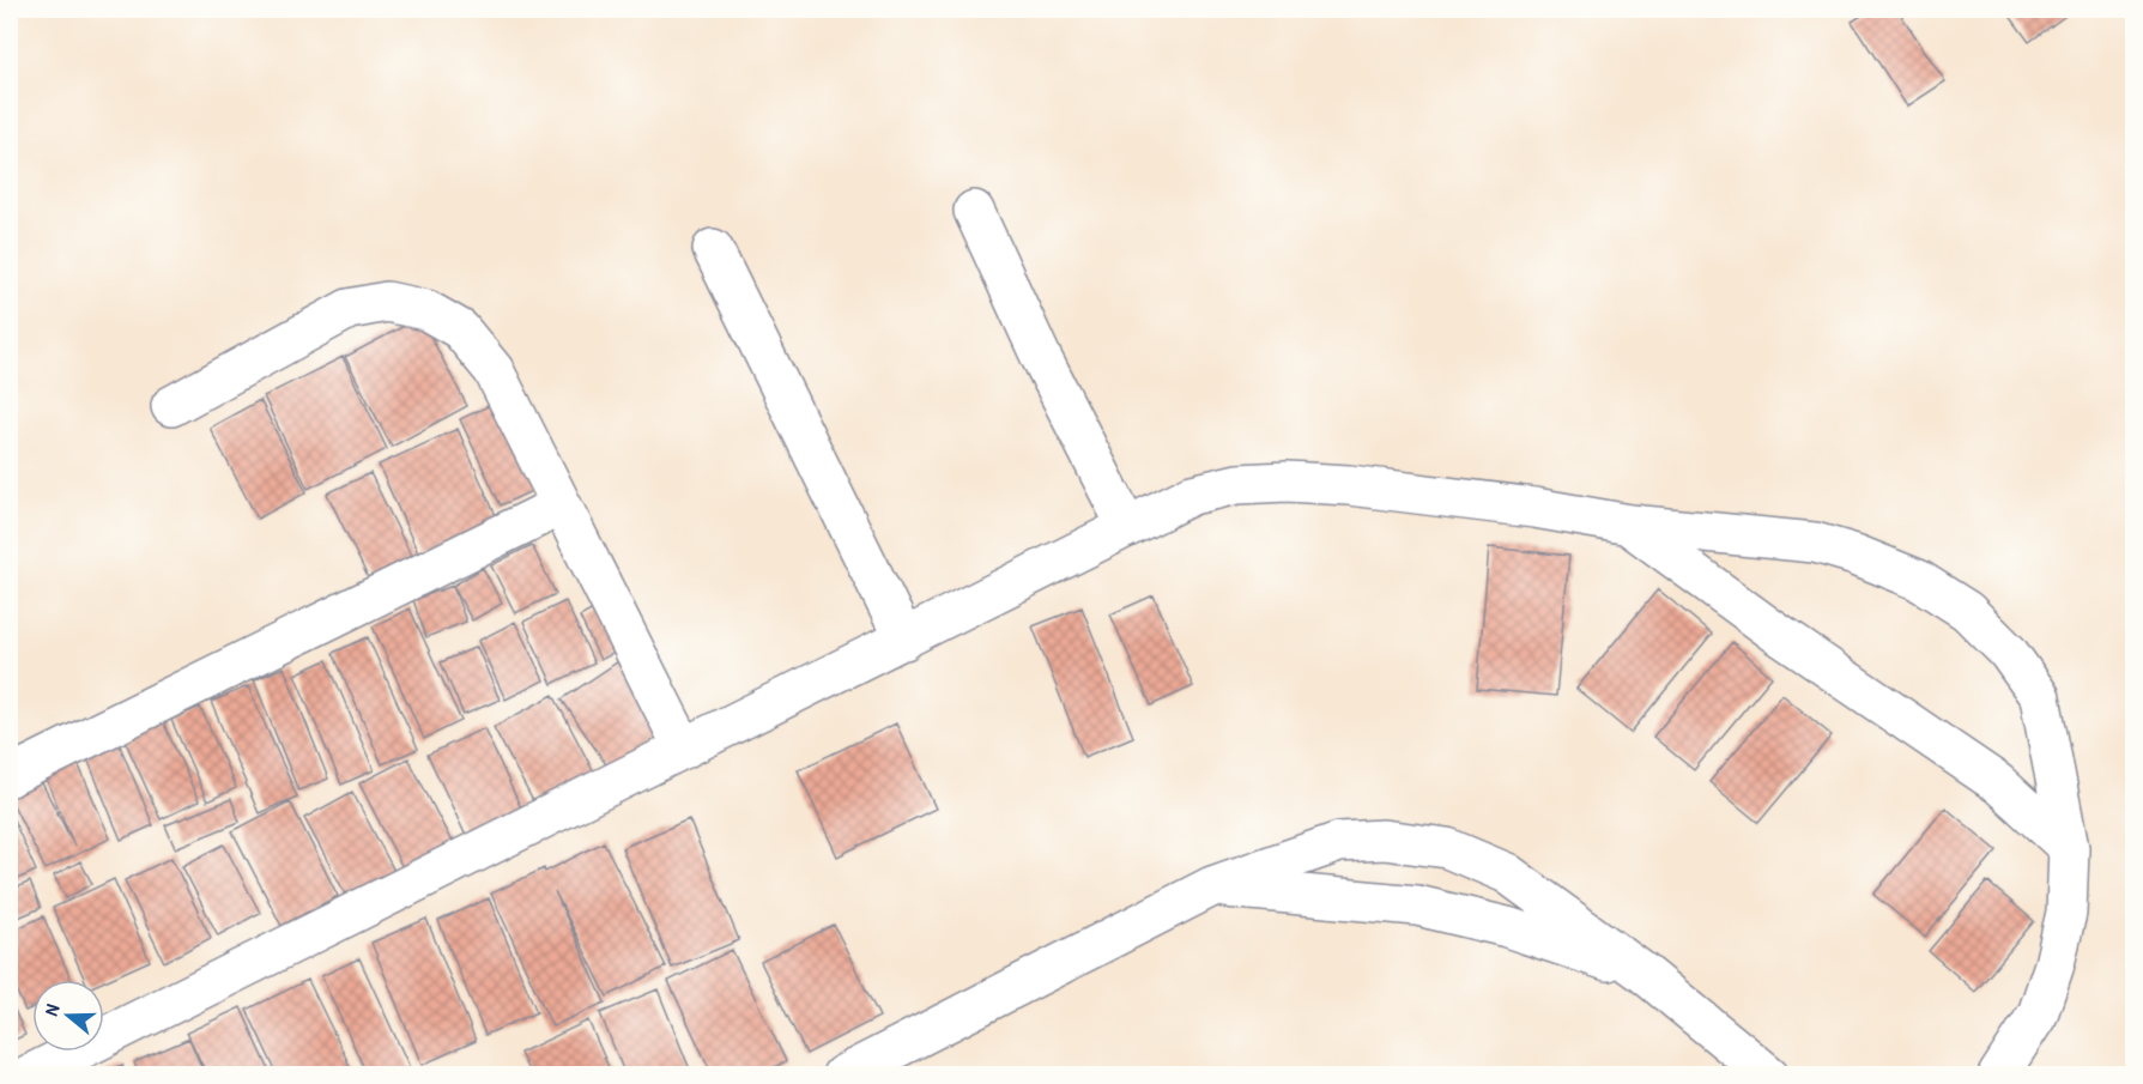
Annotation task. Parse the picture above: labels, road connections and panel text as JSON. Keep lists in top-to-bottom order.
{
  "north": "left"
}
